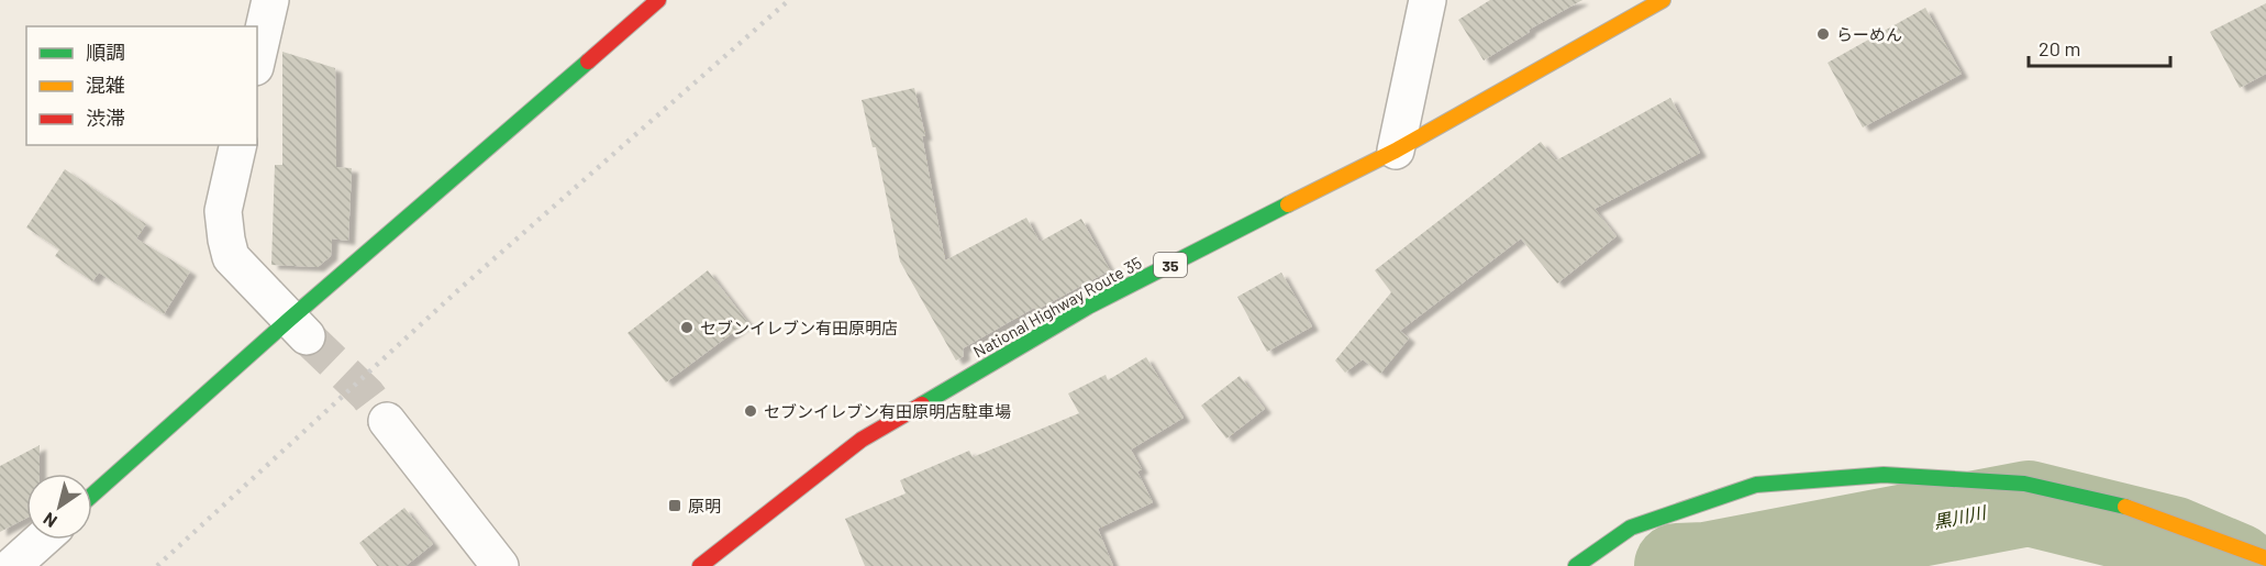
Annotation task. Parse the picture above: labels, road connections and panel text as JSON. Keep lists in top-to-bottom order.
{
  "streets": {
    "main road": ["35", "National Highway Route 35"]
  },
  "water": ["黒川川"],
  "places": {
    "other": ["らーめん", "セブンイレブン有田原明店", "セブンイレブン有田原明店駐車場"],
    "transit": ["原明"]
  },
  "legend": ["順調", "混雑", "渋滞"],
  "scale_bar": "20 m",
  "north": "bottom left"
}
